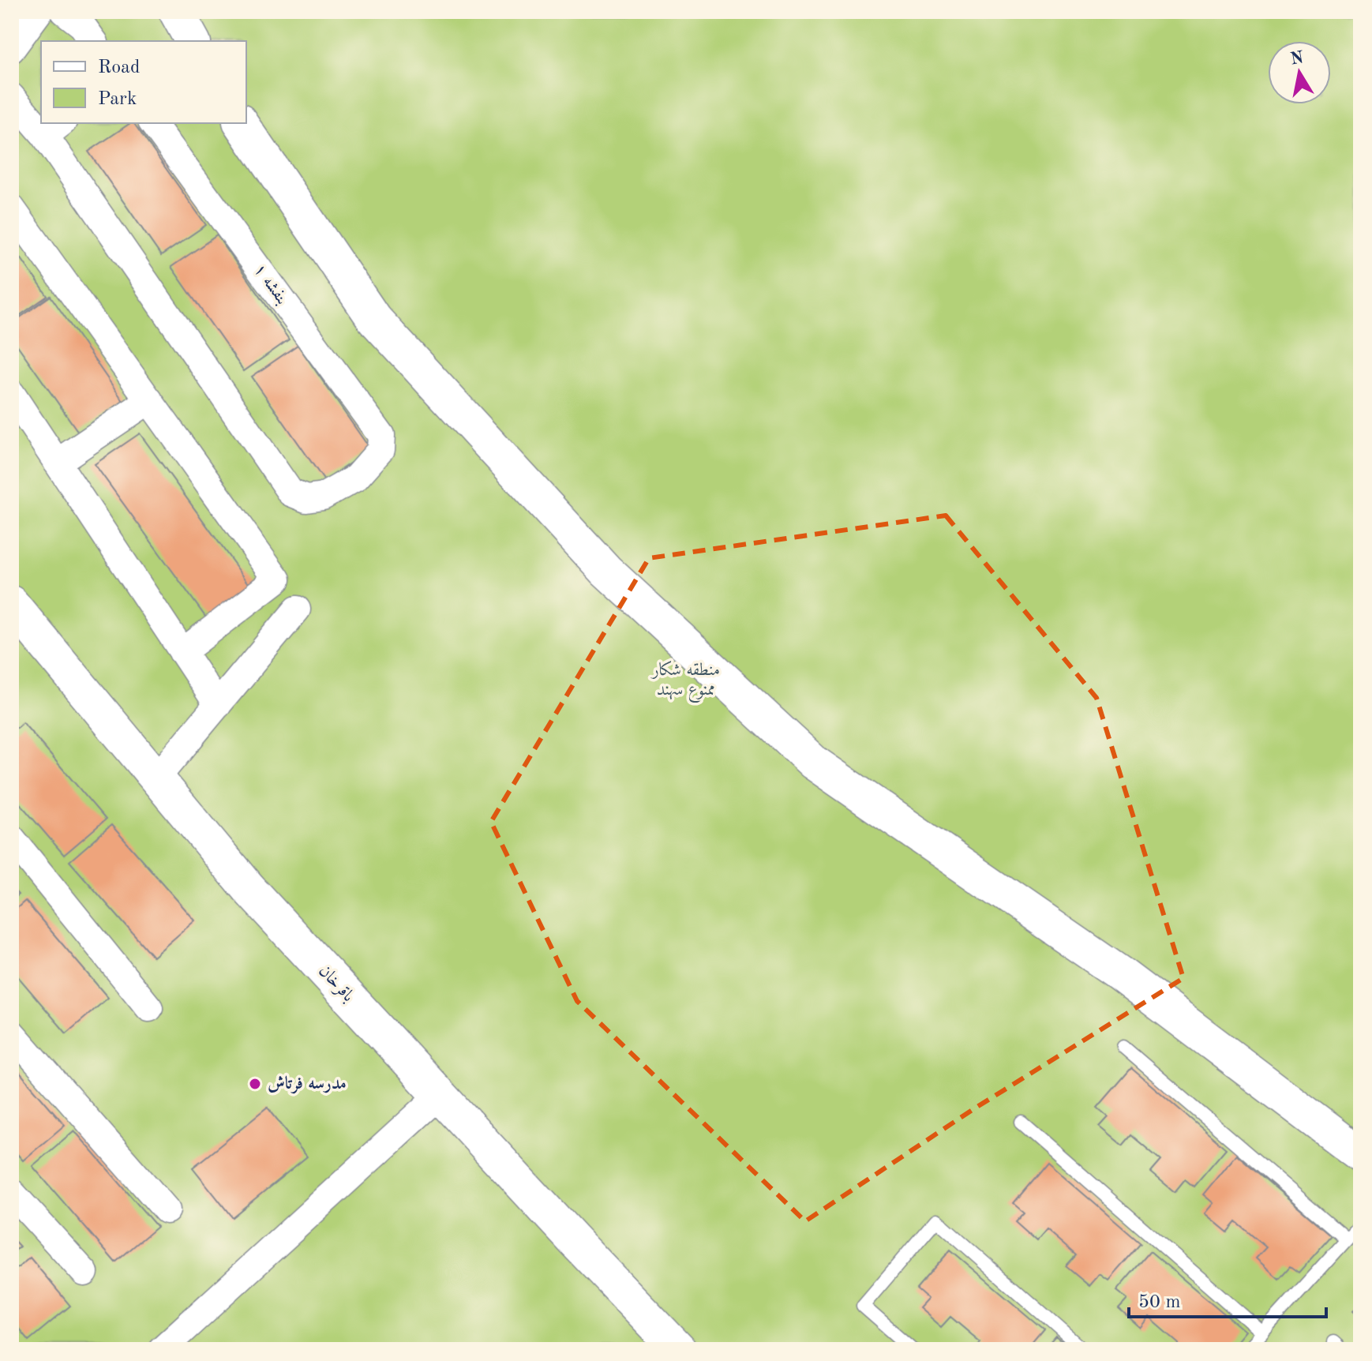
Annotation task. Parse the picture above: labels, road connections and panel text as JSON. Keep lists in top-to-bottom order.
{
  "streets": {
    "street": ["بنفشه ۱", "باقرخان"]
  },
  "parks": ["منطقه شکار ممنوع سهند"],
  "places": ["مدرسه فرتاش"],
  "legend": ["Road", "Park"],
  "scale_bar": "50 m",
  "north": "top"
}
